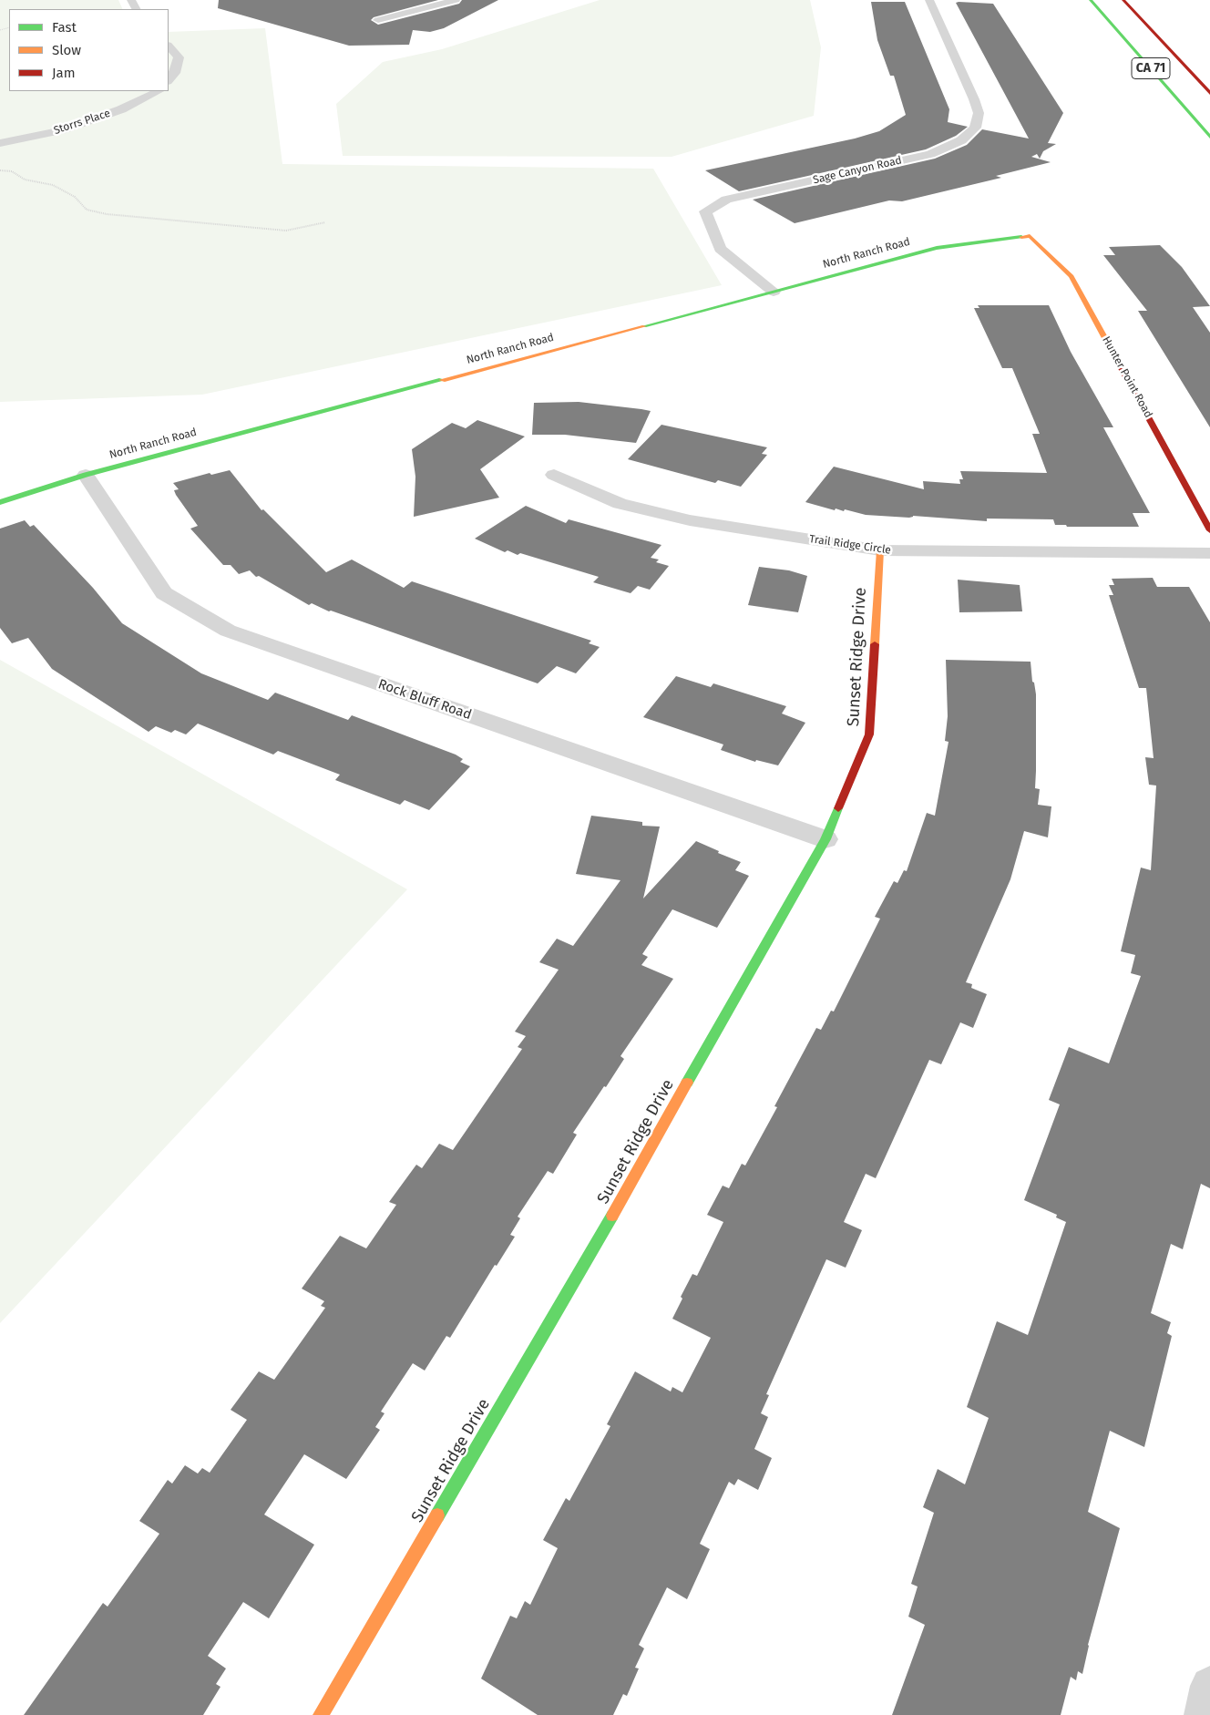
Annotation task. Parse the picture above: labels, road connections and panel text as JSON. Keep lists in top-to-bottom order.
{
  "streets": {
    "main road": [
      "CA 71",
      "North Ranch Road",
      "Hunter Point Road",
      "Sunset Ridge Drive"
    ],
    "street": [
      "Storrs Place",
      "Sage Canyon Road",
      "Trail Ridge Circle",
      "Rock Bluff Road"
    ]
  },
  "crossings": [
    ["Sage Canyon Road", "North Ranch Road"],
    ["North Ranch Road", "Hunter Point Road"],
    ["North Ranch Road", "Rock Bluff Road"],
    ["Trail Ridge Circle", "Sunset Ridge Drive"],
    ["Sunset Ridge Drive", "Rock Bluff Road"]
  ],
  "legend": ["Fast", "Slow", "Jam"]
}
